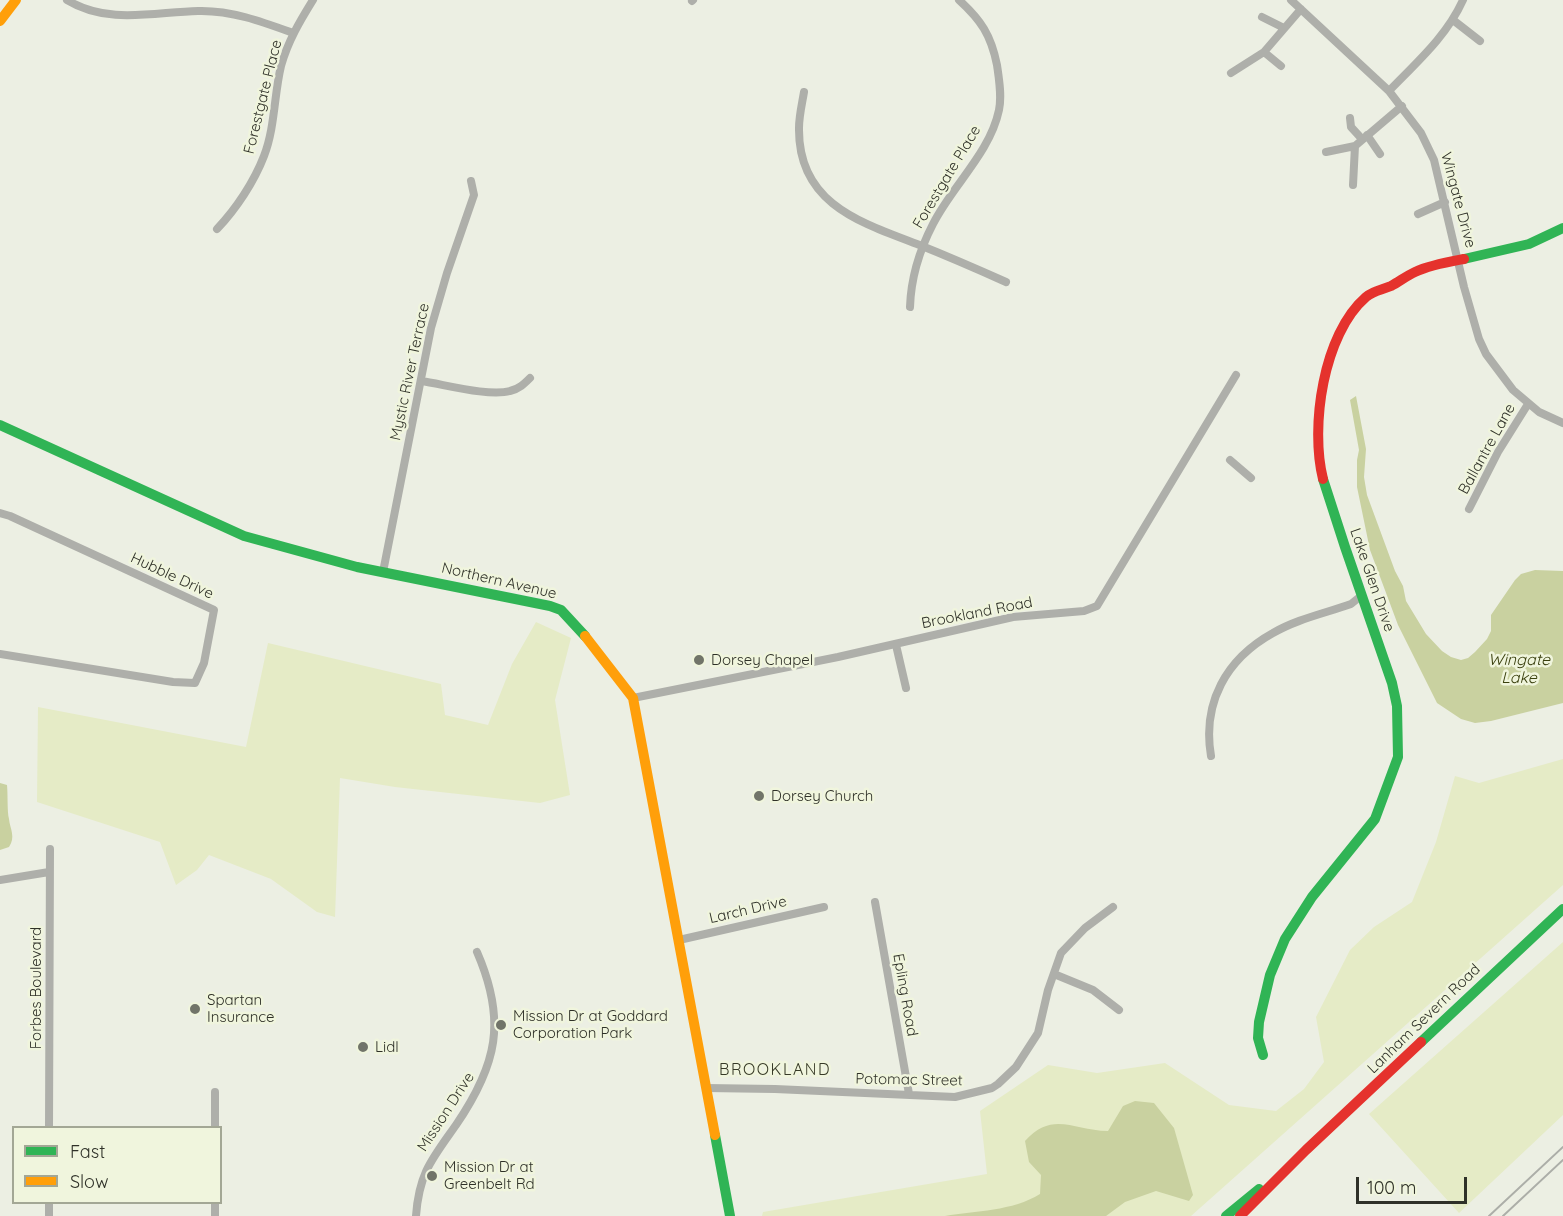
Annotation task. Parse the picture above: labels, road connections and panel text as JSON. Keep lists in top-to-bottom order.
{
  "streets": {
    "street": [
      "Forestgate Place",
      "Wingate Drive",
      "Mystic River Terrace",
      "Ballantre Lane",
      "Hubble Drive",
      "Lake Glen Drive",
      "Northern Avenue",
      "Brookland Road",
      "Larch Drive",
      "Forbes Boulevard",
      "Epling Road",
      "Lanham Severn Road",
      "Potomac Street",
      "Mission Drive"
    ]
  },
  "crossings": [
    ["Wingate Drive", "Ballantre Lane"],
    ["Wingate Drive", "Lake Glen Drive"],
    ["Mystic River Terrace", "Northern Avenue"],
    ["Northern Avenue", "Brookland Road"],
    ["Northern Avenue", "Larch Drive"],
    ["Northern Avenue", "Potomac Street"],
    ["Epling Road", "Potomac Street"]
  ],
  "districts": ["BROOKLAND"],
  "water": ["Wingate Lake"],
  "places": [
    "Dorsey Chapel",
    "Dorsey Church",
    "Spartan Insurance",
    "Mission Dr at Goddard Corporation Park",
    "Lidl",
    "Mission Dr at Greenbelt Rd"
  ],
  "legend": ["Fast", "Slow"],
  "scale_bar": "100 m"
}
